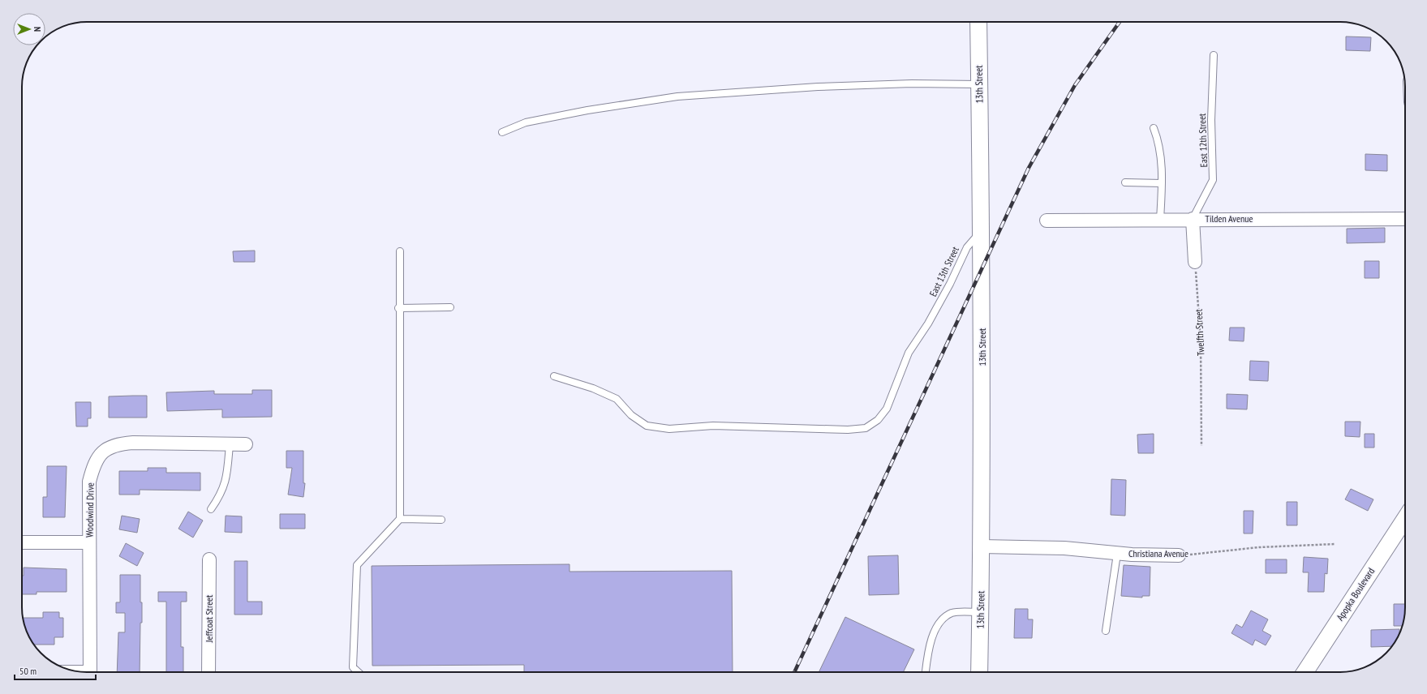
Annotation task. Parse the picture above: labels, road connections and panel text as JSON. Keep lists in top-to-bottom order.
{
  "streets": {
    "street": [
      "13th Street",
      "Tilden Avenue",
      "Woodwind Drive",
      "Christiana Avenue",
      "Apopka Boulevard",
      "Jeffcoat Street"
    ],
    "lane": ["East 12th Street", "East 13th Street"],
    "path": ["Twelfth Street"]
  },
  "crossings": [
    ["13th Street", "East 13th Street"],
    ["13th Street", "Christiana Avenue"],
    ["East 12th Street", "Tilden Avenue"]
  ],
  "scale_bar": "50 m",
  "north": "right"
}
